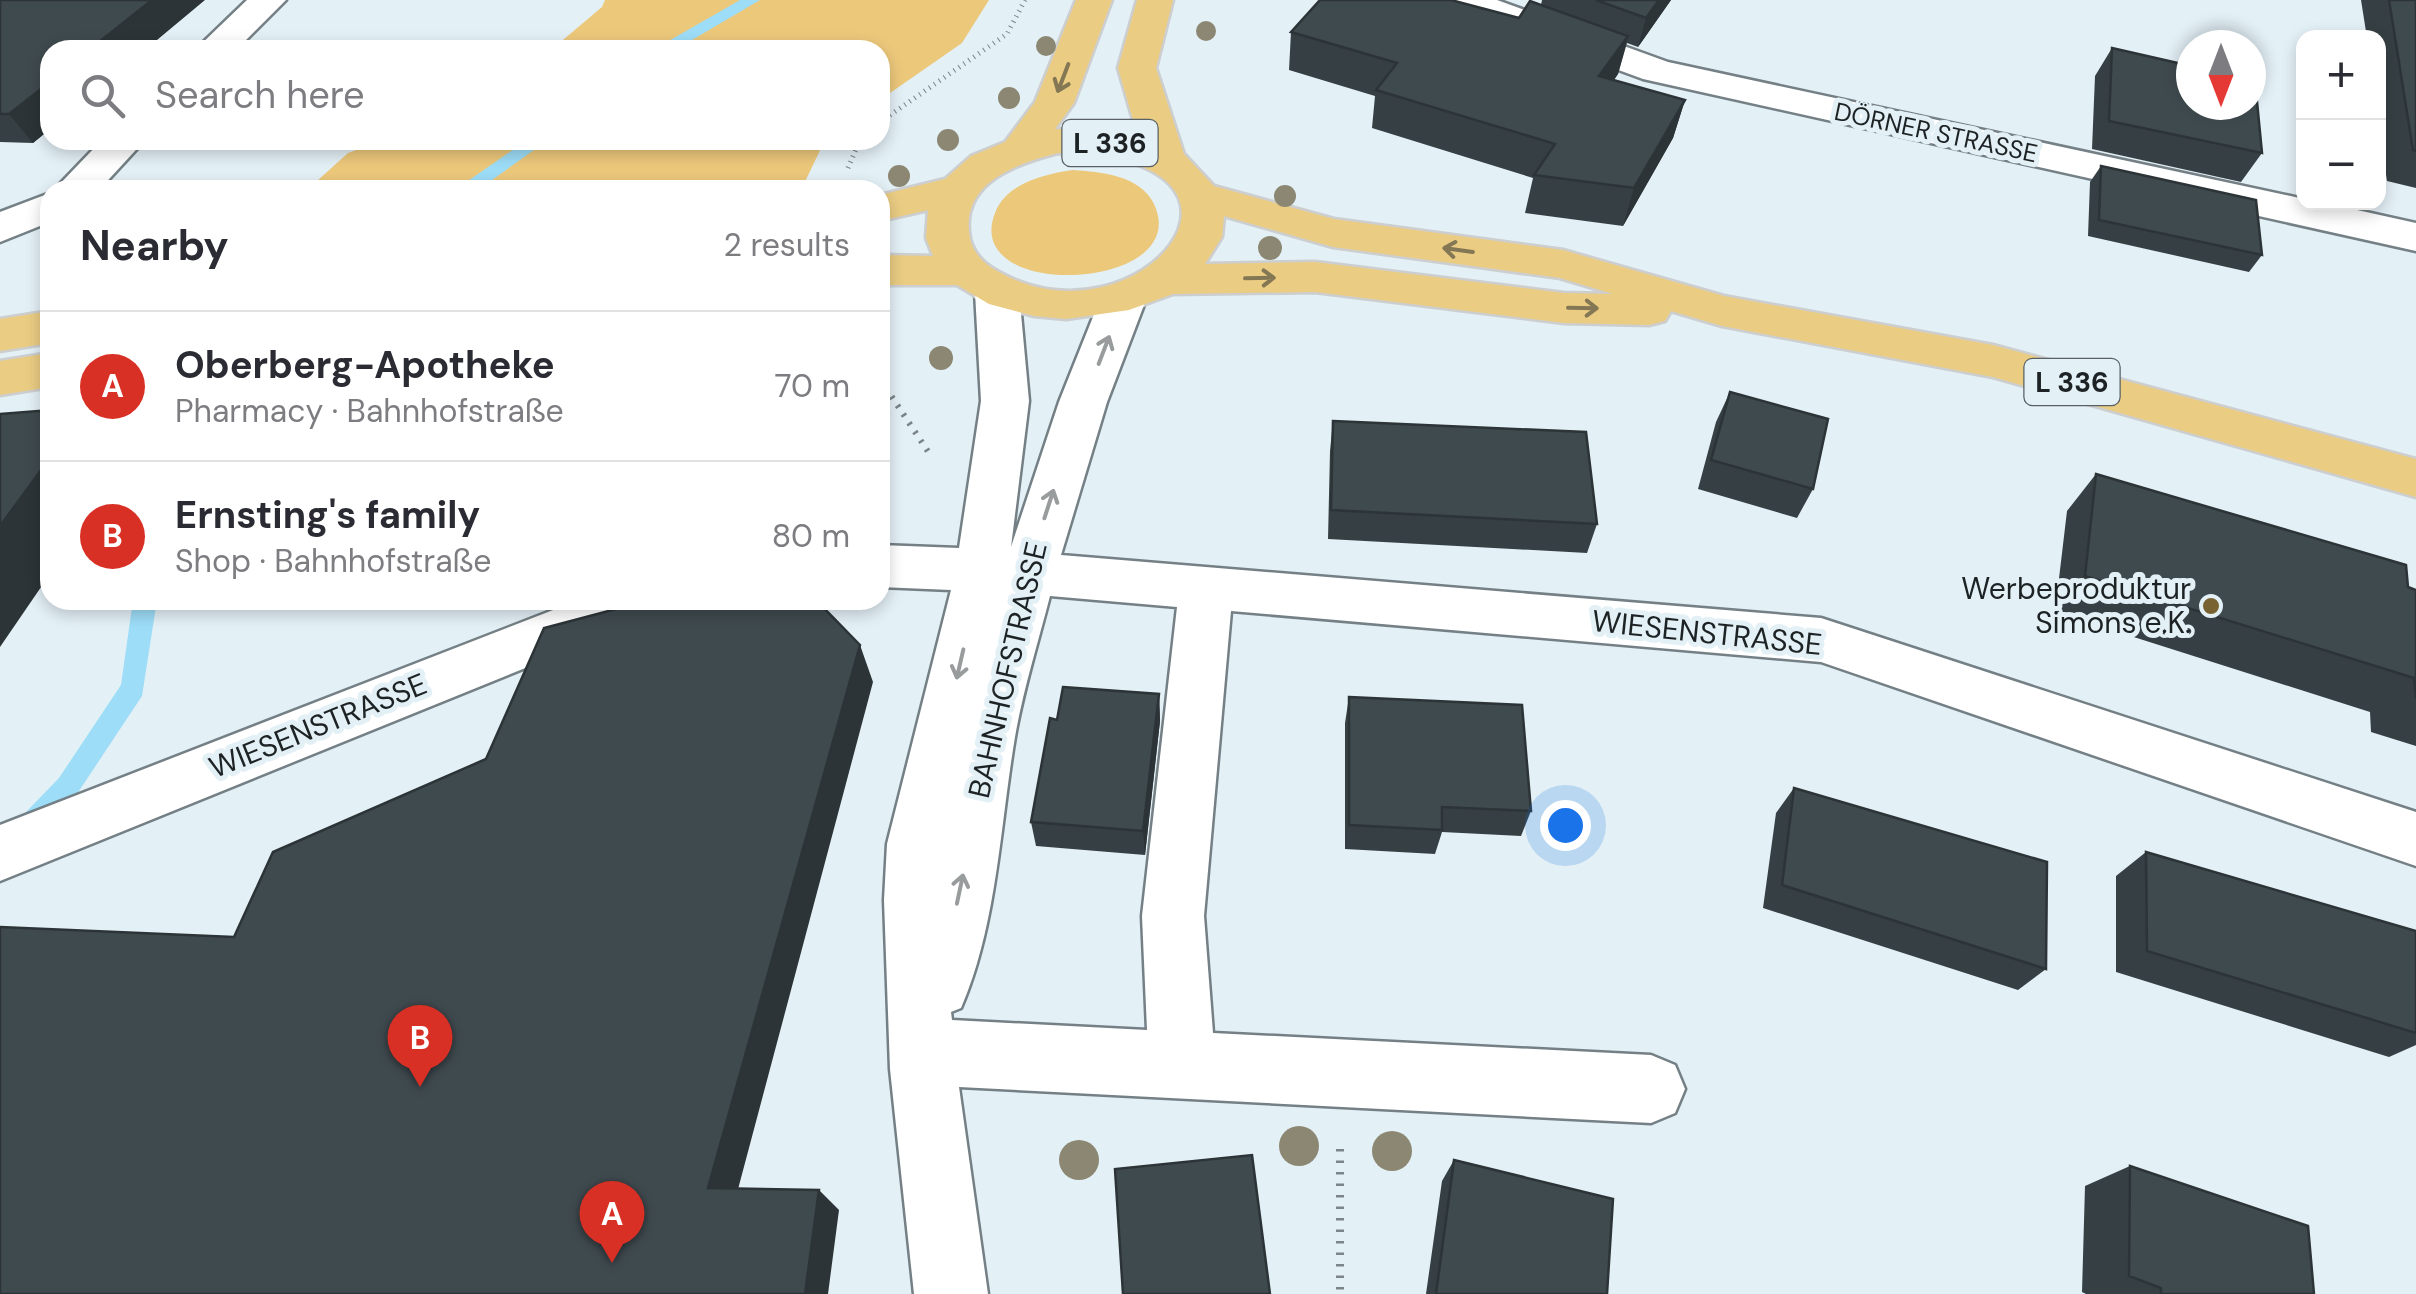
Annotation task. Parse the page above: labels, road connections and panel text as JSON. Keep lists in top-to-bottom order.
{
  "streets": {
    "main road": ["L 336"],
    "street": ["DÖRNER STRASSE", "WIESENSTRASSE", "BAHNHOFSTRASSE"]
  },
  "crossings": [
    ["L 336", "BAHNHOFSTRASSE"],
    ["WIESENSTRASSE", "BAHNHOFSTRASSE"]
  ],
  "places": ["Werbeproduktur Simons e.K."],
  "north": "bottom",
  "page": {
    "map_buttons": ["+", "−"],
    "search": "Search here",
    "heading": ["Nearby", "2 results"],
    "list": [
      {
        "mark": "A",
        "name": "Oberberg-Apotheke",
        "note": "Pharmacy · Bahnhofstraße",
        "value": "70 m"
      },
      {
        "mark": "B",
        "name": "Ernsting's family",
        "note": "Shop · Bahnhofstraße",
        "value": "80 m"
      }
    ],
    "pins": ["B", "A"]
  }
}
